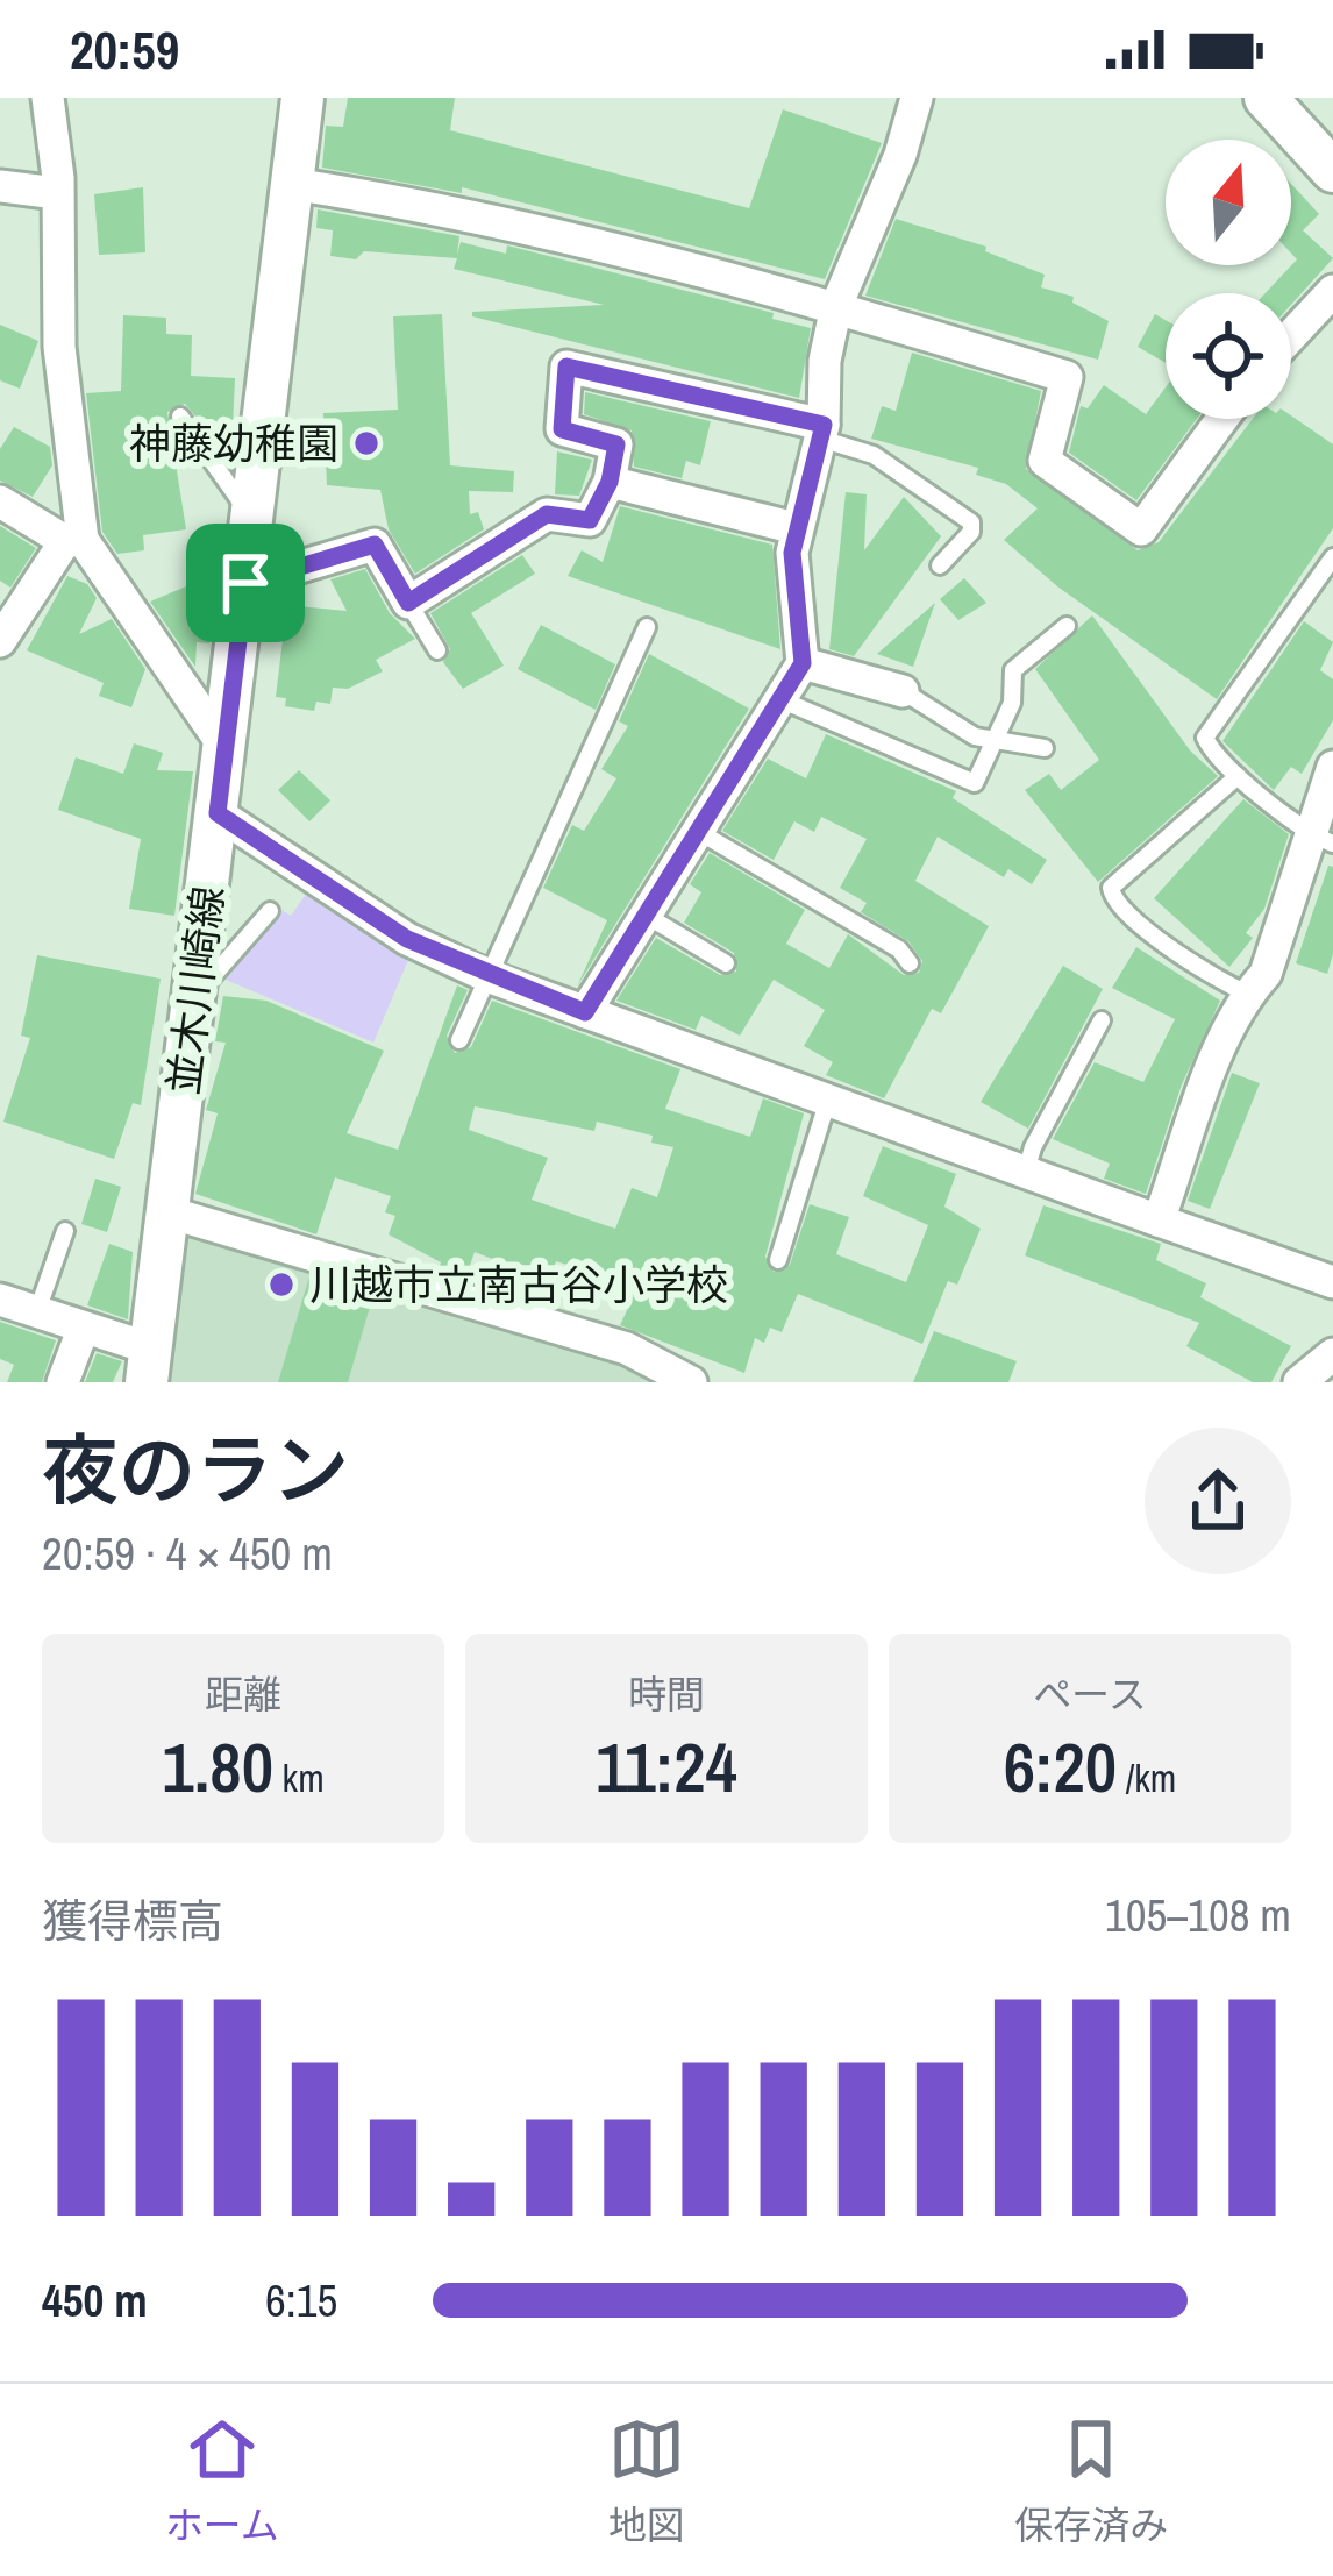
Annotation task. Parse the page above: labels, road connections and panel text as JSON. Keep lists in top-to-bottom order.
{
  "streets": {
    "main road": ["並木川崎線"]
  },
  "places": ["神藤幼稚園", "川越市立南古谷小学校"],
  "north": "top",
  "page": {
    "status": "20:59",
    "heading": ["夜のラン", "20:59 · 4 × 450 m"],
    "stats": [
      ["距離", "1.80 km"],
      ["時間", "11:24"],
      ["ペース", "6:20 /km"]
    ],
    "chart": ["獲得標高", "105–108 m"],
    "list": [
      {
        "name": "450 m",
        "note": "6:15"
      }
    ],
    "tabs": ["ホーム", "地図", "保存済み"]
  }
}
